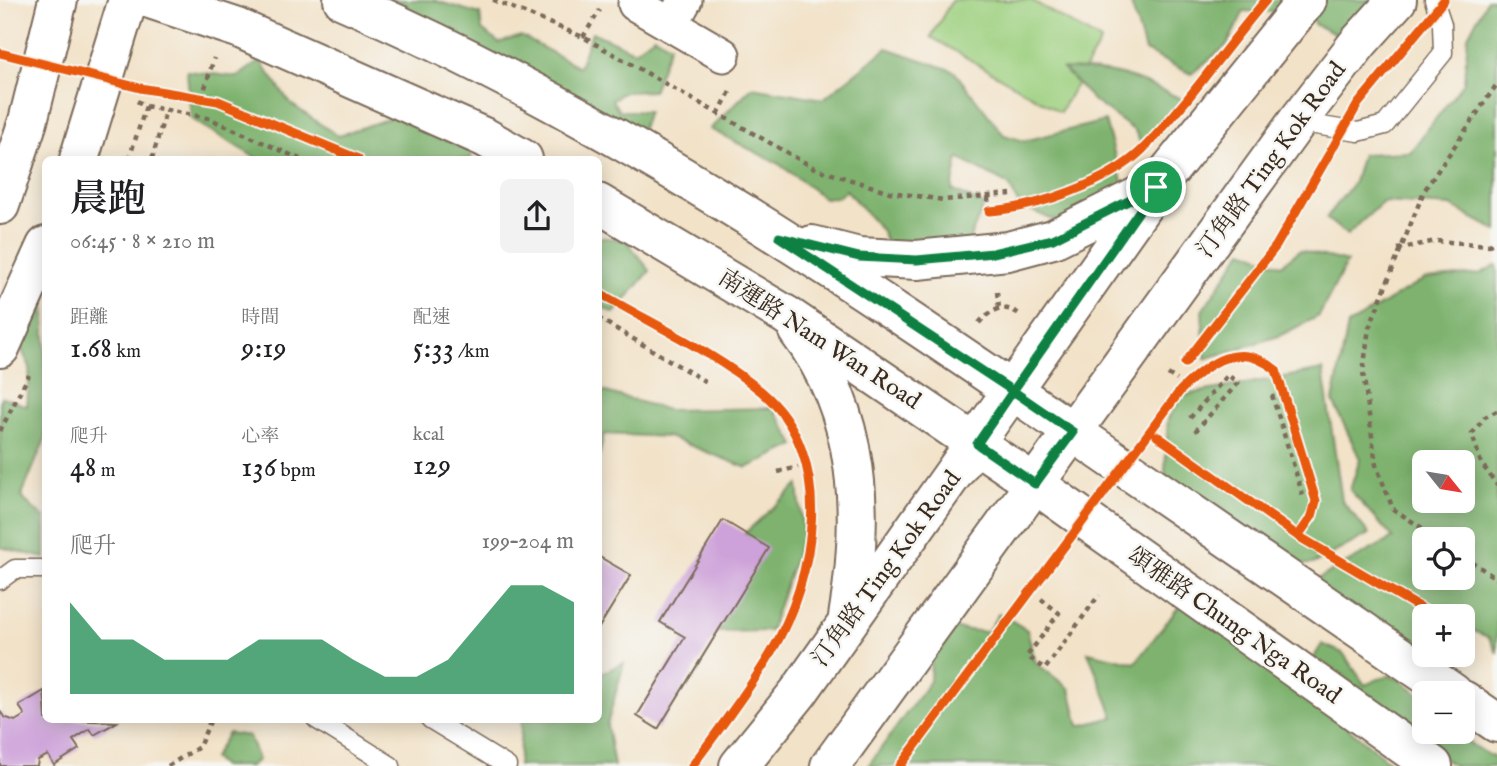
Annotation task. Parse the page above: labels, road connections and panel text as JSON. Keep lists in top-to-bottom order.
{
  "streets": {
    "main road": ["汀角路 Ting Kok Road", "南運路 Nam Wan Road", "頌雅路 Chung Nga Road"]
  },
  "crossings": [
    ["汀角路 Ting Kok Road", "南運路 Nam Wan Road"],
    ["汀角路 Ting Kok Road", "頌雅路 Chung Nga Road"],
    ["南運路 Nam Wan Road", "頌雅路 Chung Nga Road"]
  ],
  "north": "bottom right",
  "page": {
    "heading": ["晨跑", "06:45 · 8 × 210 m"],
    "stats": [
      ["距離", "1.68 km"],
      ["時間", "9:19"],
      ["配速", "5:33 /km"],
      ["爬升", "48 m"],
      ["心率", "136 bpm"],
      ["kcal", "129"]
    ],
    "map_buttons": ["+", "−"],
    "chart": ["爬升", "199–204 m"]
  }
}
